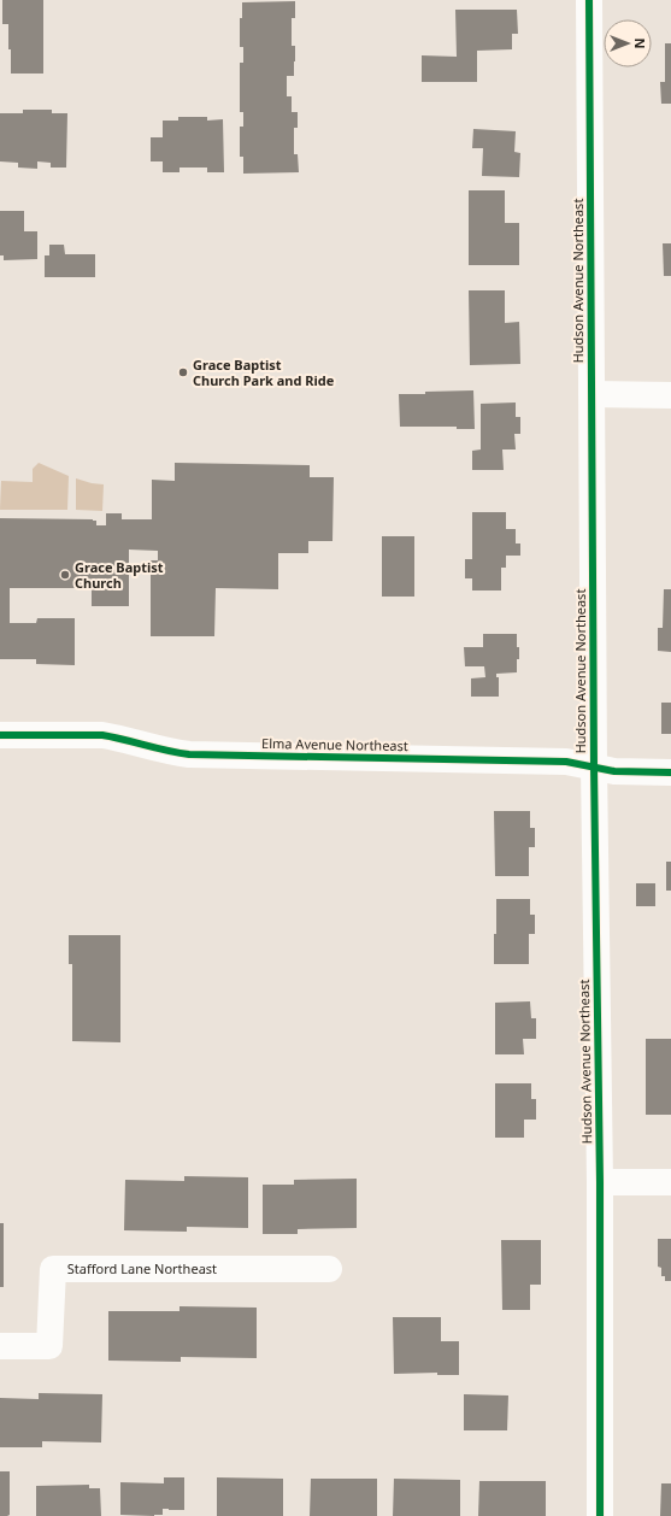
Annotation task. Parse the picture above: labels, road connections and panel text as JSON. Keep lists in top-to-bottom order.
{
  "streets": {
    "street": ["Hudson Avenue Northeast", "Elma Avenue Northeast", "Stafford Lane Northeast"]
  },
  "crossings": [
    ["Hudson Avenue Northeast", "Elma Avenue Northeast"]
  ],
  "places": ["Grace Baptist Church Park and Ride", "Grace Baptist Church"],
  "north": "right"
}
